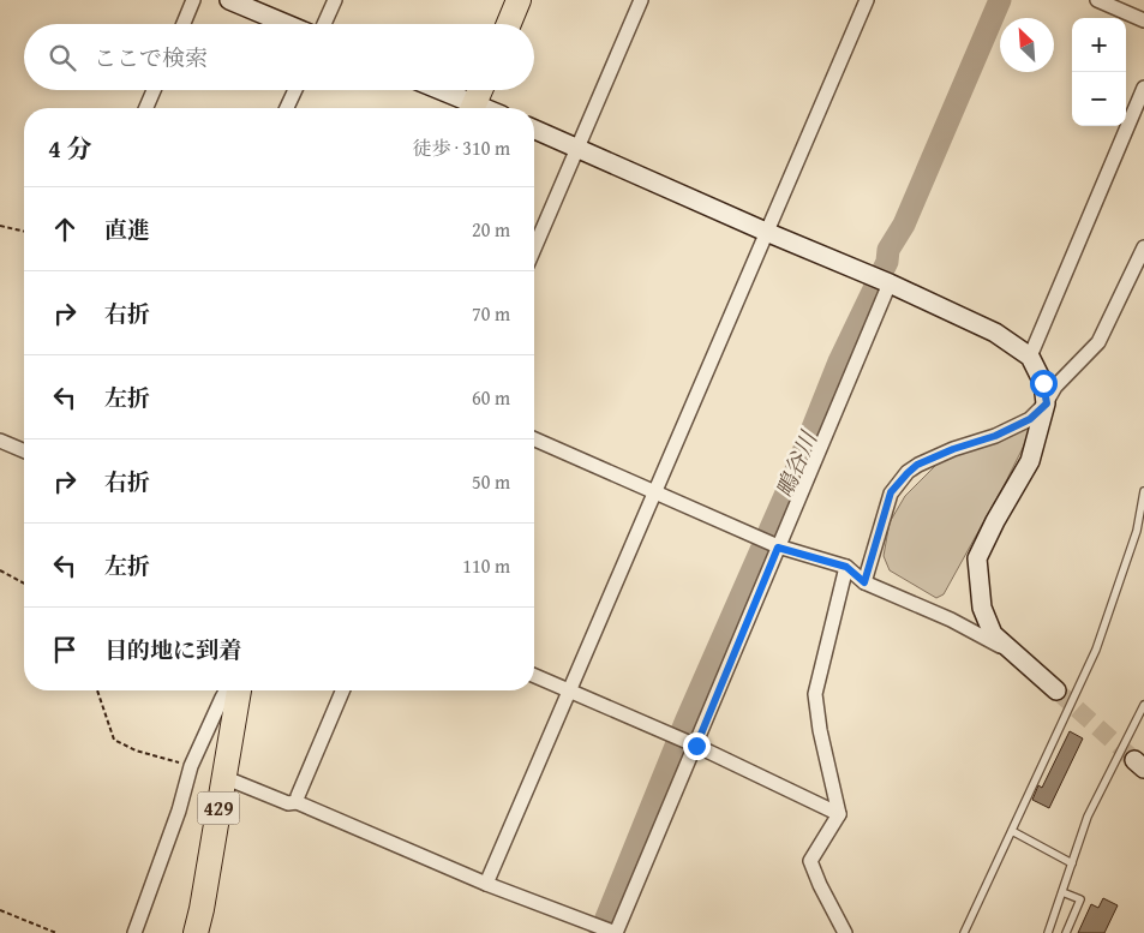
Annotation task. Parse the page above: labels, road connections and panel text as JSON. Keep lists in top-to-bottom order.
{
  "streets": {
    "highway": ["429"]
  },
  "water": ["鴫谷川"],
  "north": "top left",
  "page": {
    "map_buttons": ["+", "−"],
    "search": "ここで検索",
    "heading": ["4 分", "徒歩 · 310 m"],
    "list": [
      ["直進", "20 m"],
      ["右折", "70 m"],
      ["左折", "60 m"],
      ["右折", "50 m"],
      ["左折", "110 m"],
      "目的地に到着"
    ]
  }
}
